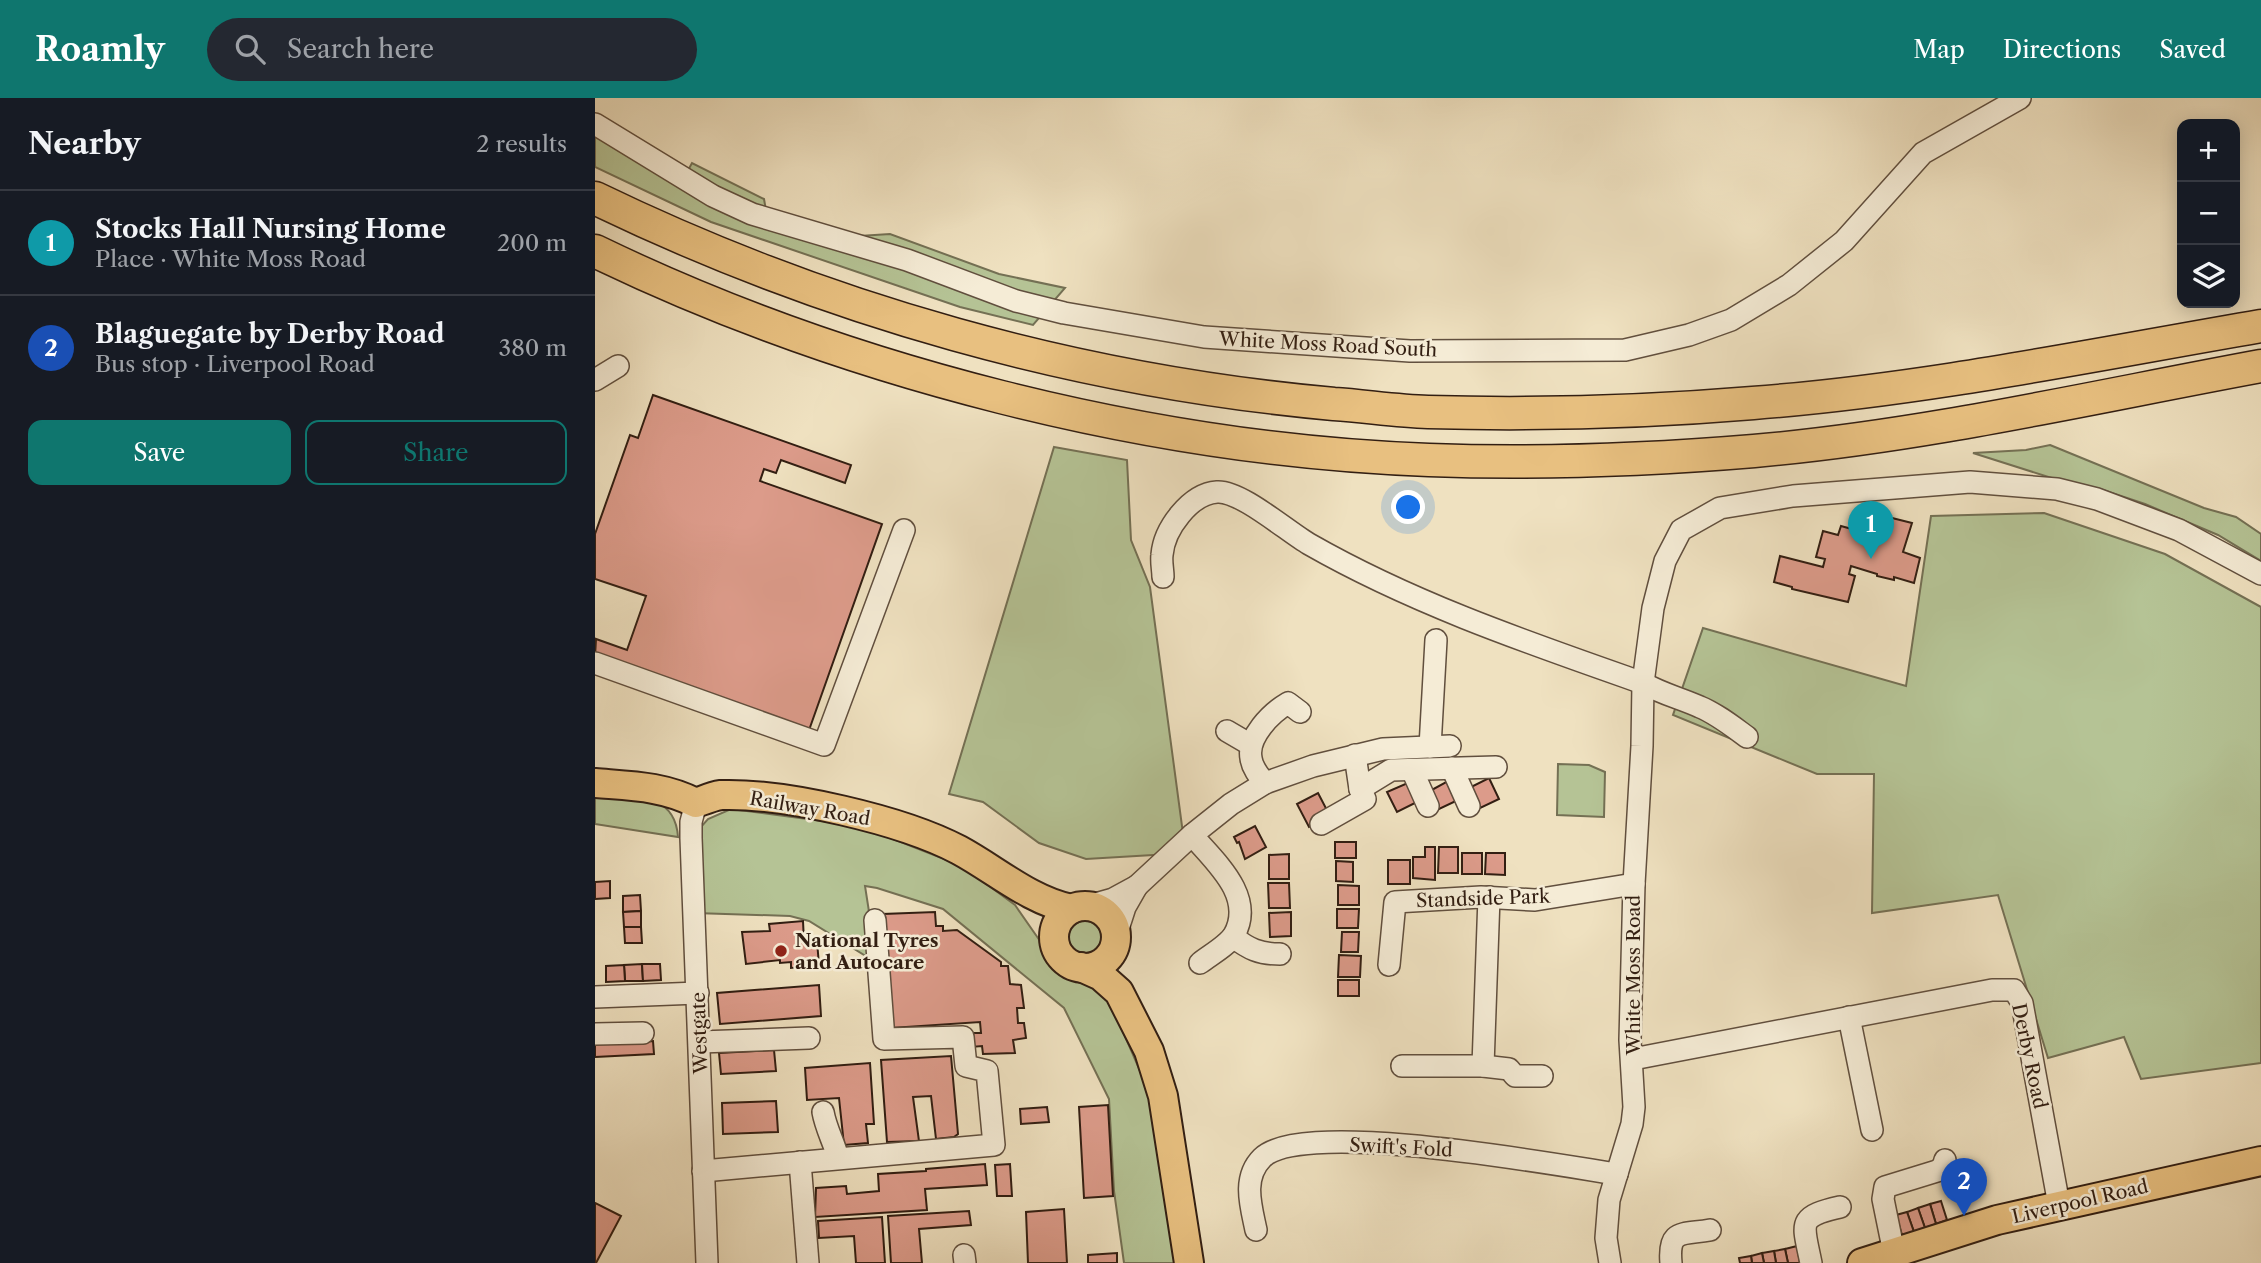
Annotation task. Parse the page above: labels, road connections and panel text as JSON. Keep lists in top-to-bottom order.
{
  "streets": {
    "main road": ["Railway Road", "Liverpool Road"],
    "street": [
      "White Moss Road South",
      "Standside Park",
      "White Moss Road",
      "Westgate",
      "Derby Road",
      "Swift's Fold"
    ]
  },
  "crossings": [
    ["Railway Road", "Westgate"],
    ["Standside Park", "White Moss Road"],
    ["White Moss Road", "Derby Road"],
    ["White Moss Road", "Swift's Fold"],
    ["Derby Road", "Liverpool Road"]
  ],
  "places": ["National Tyres and Autocare"],
  "page": {
    "header": "Roamly",
    "search": "Search here",
    "nav": ["Map", "Directions", "Saved"],
    "heading": ["Nearby", "2 results"],
    "map_buttons": ["+", "−"],
    "list": [
      {
        "mark": "1",
        "name": "Stocks Hall Nursing Home",
        "note": "Place · White Moss Road",
        "value": "200 m"
      },
      {
        "mark": "2",
        "name": "Blaguegate by Derby Road",
        "note": "Bus stop · Liverpool Road",
        "value": "380 m"
      }
    ],
    "buttons": ["Save", "Share"],
    "pins": ["1", "2"]
  }
}
